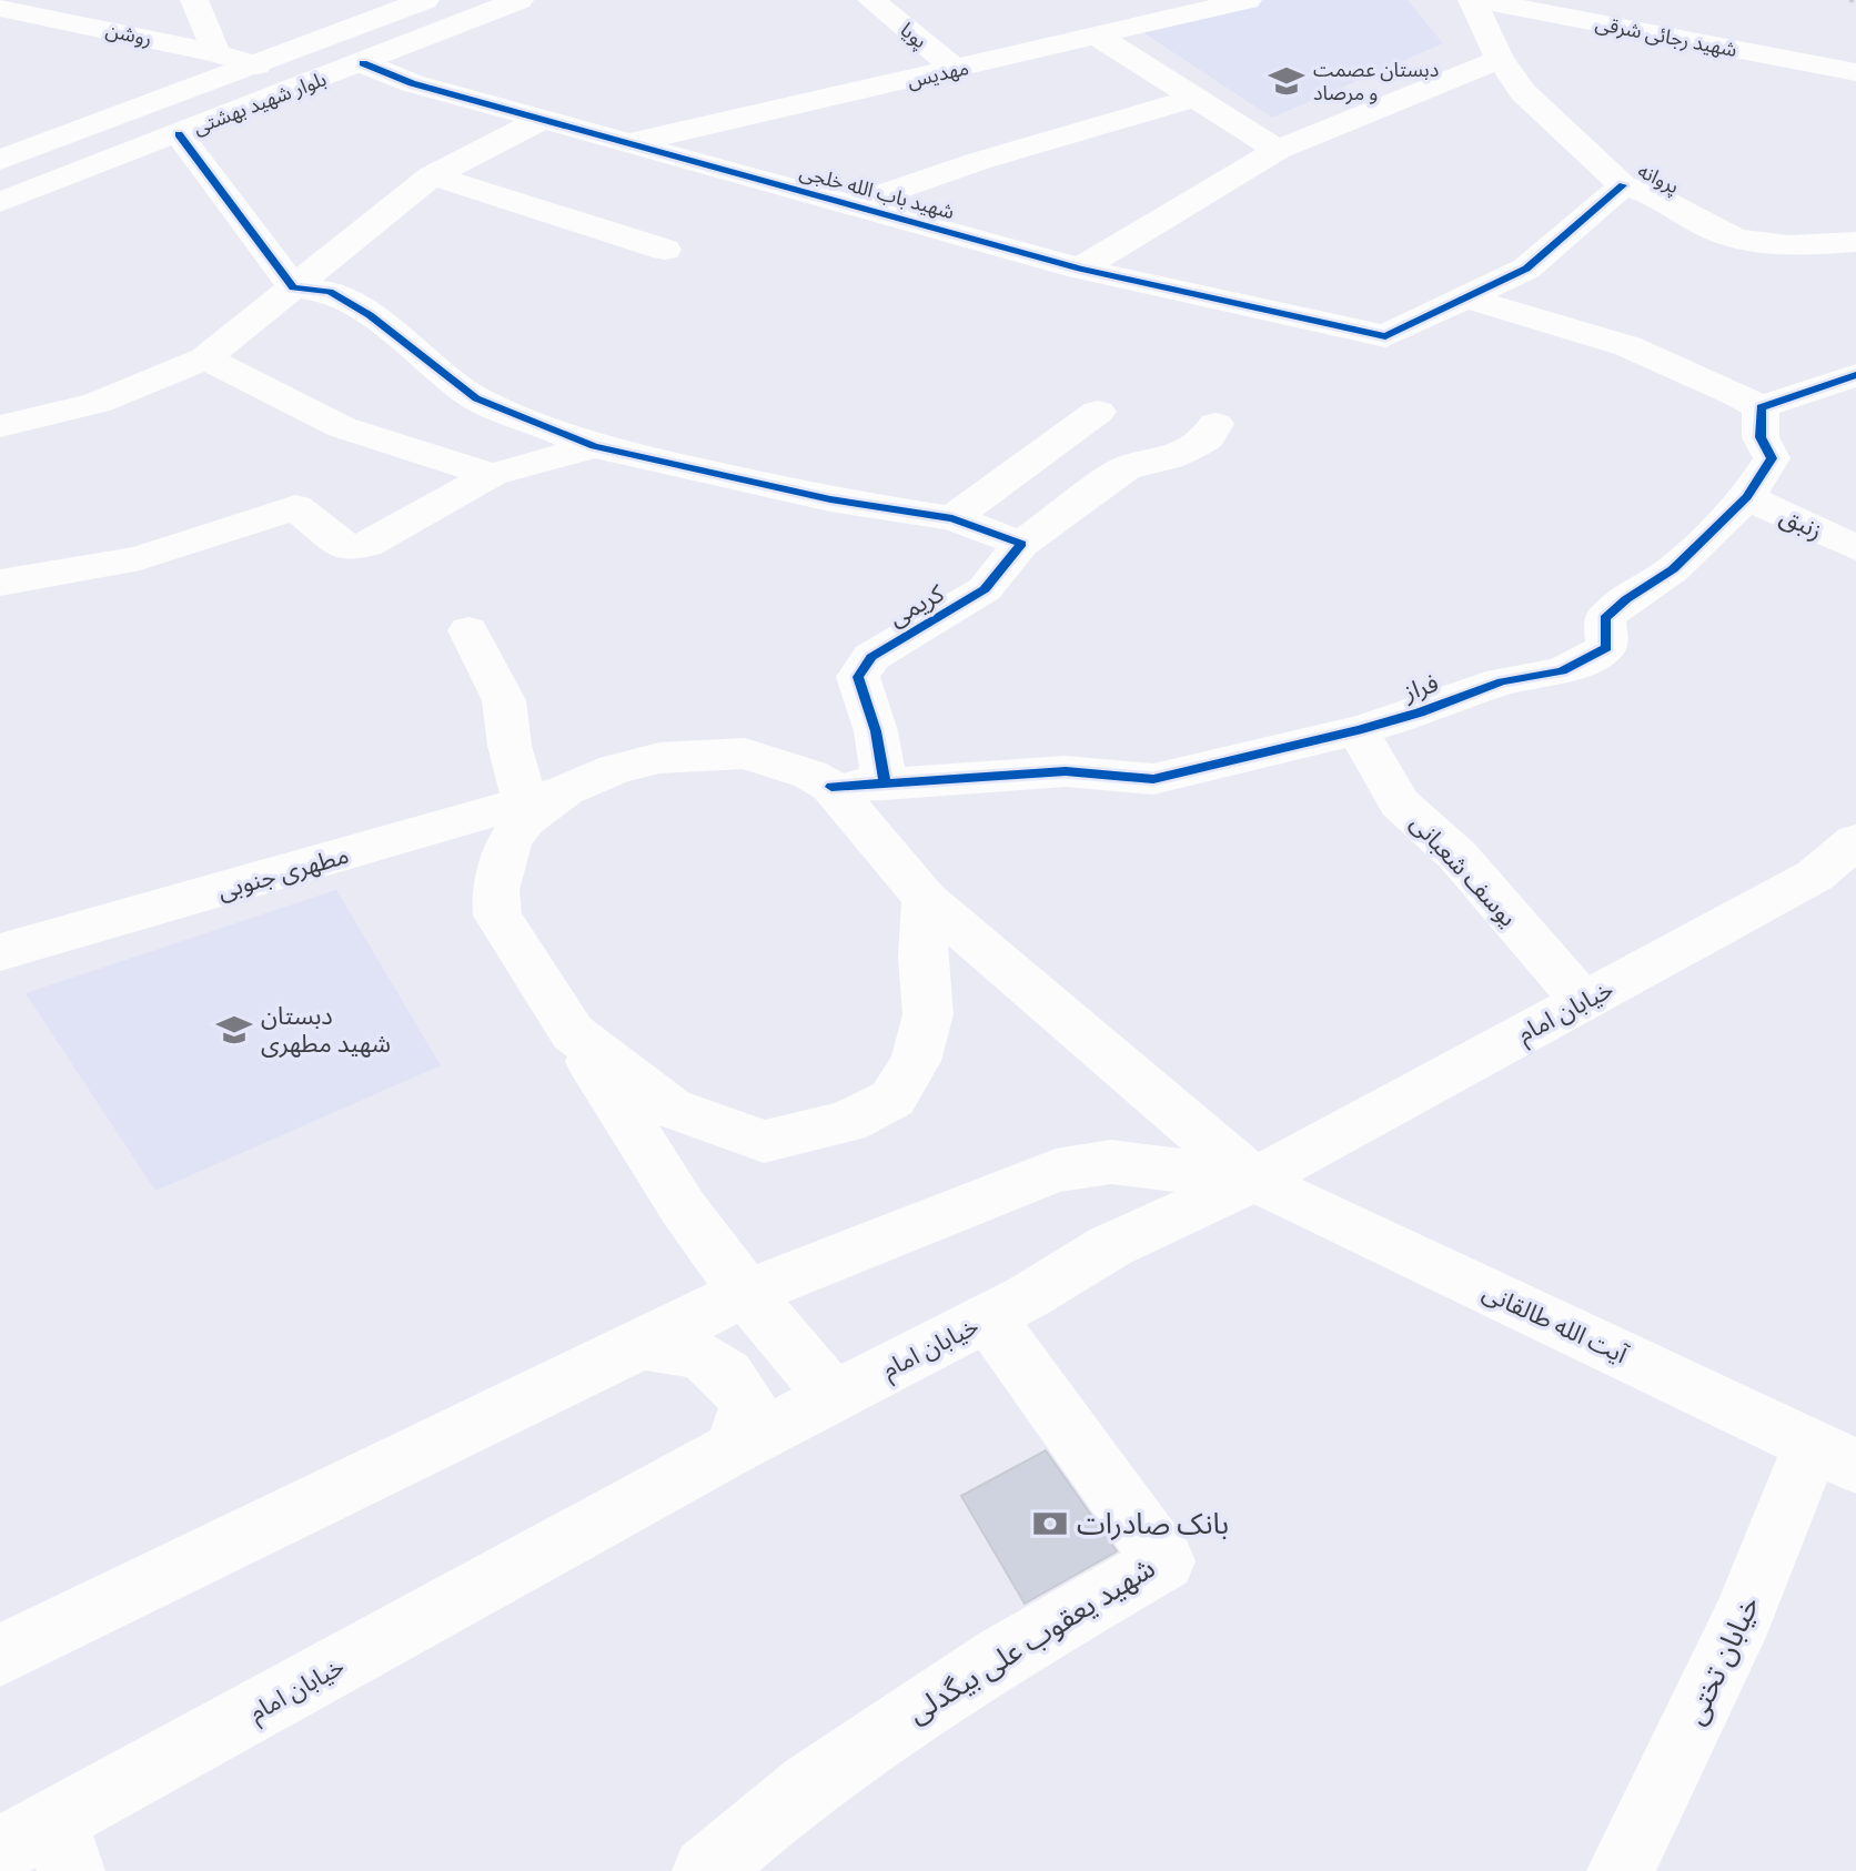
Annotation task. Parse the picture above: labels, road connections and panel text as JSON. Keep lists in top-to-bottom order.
{
  "streets": {
    "street": [
      "روشن",
      "پویا",
      "شهید رجائی شرقی",
      "مهدیس",
      "بلوار شهید بهشتی",
      "پروانه",
      "شهید باب الله خلجی",
      "زنبق",
      "کریمی",
      "فراز",
      "یوسف شعبانی",
      "مطهری جنوبی",
      "خیابان امام",
      "آیت الله طالقانی",
      "شهید یعقوب علی بیگدلی",
      "خیابان تختی"
    ]
  },
  "crossings": [
    ["روشن", "بلوار شهید بهشتی"],
    ["پویا", "مهدیس"],
    ["شهید رجائی شرقی", "پروانه"],
    ["مهدیس", "شهید باب الله خلجی"],
    ["بلوار شهید بهشتی", "شهید باب الله خلجی"],
    ["زنبق", "فراز"],
    ["کریمی", "فراز"],
    ["فراز", "یوسف شعبانی"],
    ["یوسف شعبانی", "خیابان امام"],
    ["خیابان امام", "آیت الله طالقانی"],
    ["خیابان امام", "شهید یعقوب علی بیگدلی"],
    ["آیت الله طالقانی", "خیابان تختی"]
  ],
  "places": {
    "school or university": ["دبستان عصمت و مرصاد", "دبستان شهید مطهری"],
    "bank": ["بانک صادرات"]
  }
}
